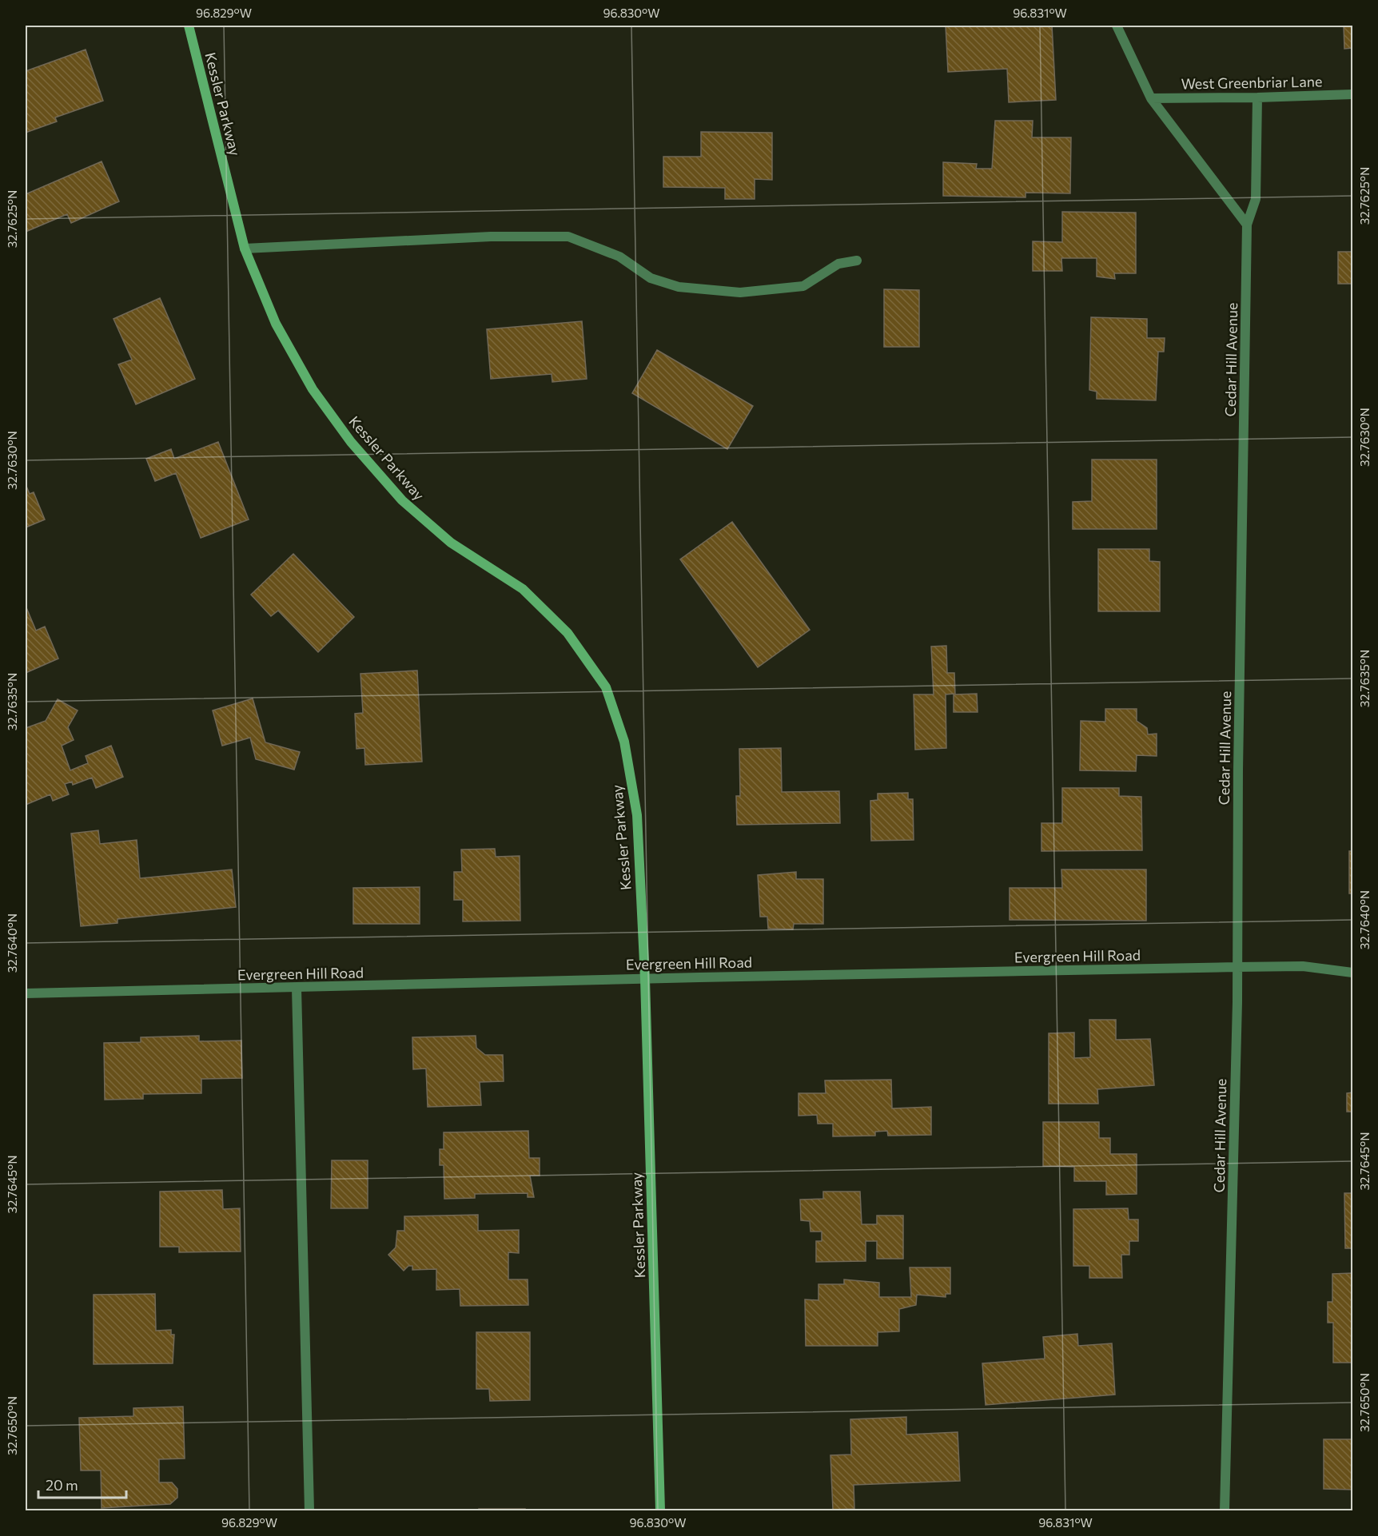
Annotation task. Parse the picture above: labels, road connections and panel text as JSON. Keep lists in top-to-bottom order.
{
  "streets": {
    "street": [
      "West Greenbriar Lane",
      "Kessler Parkway",
      "Cedar Hill Avenue",
      "Evergreen Hill Road"
    ]
  },
  "crossings": [
    ["West Greenbriar Lane", "Cedar Hill Avenue"],
    ["Kessler Parkway", "Evergreen Hill Road"],
    ["Cedar Hill Avenue", "Evergreen Hill Road"]
  ],
  "scale_bar": "20 m",
  "coordinates": [
    "96.829°W",
    "96.830°W",
    "96.831°W",
    "32.7625°N",
    "32.7630°N",
    "32.7635°N",
    "32.7640°N",
    "32.7645°N",
    "32.7650°N"
  ]
}
